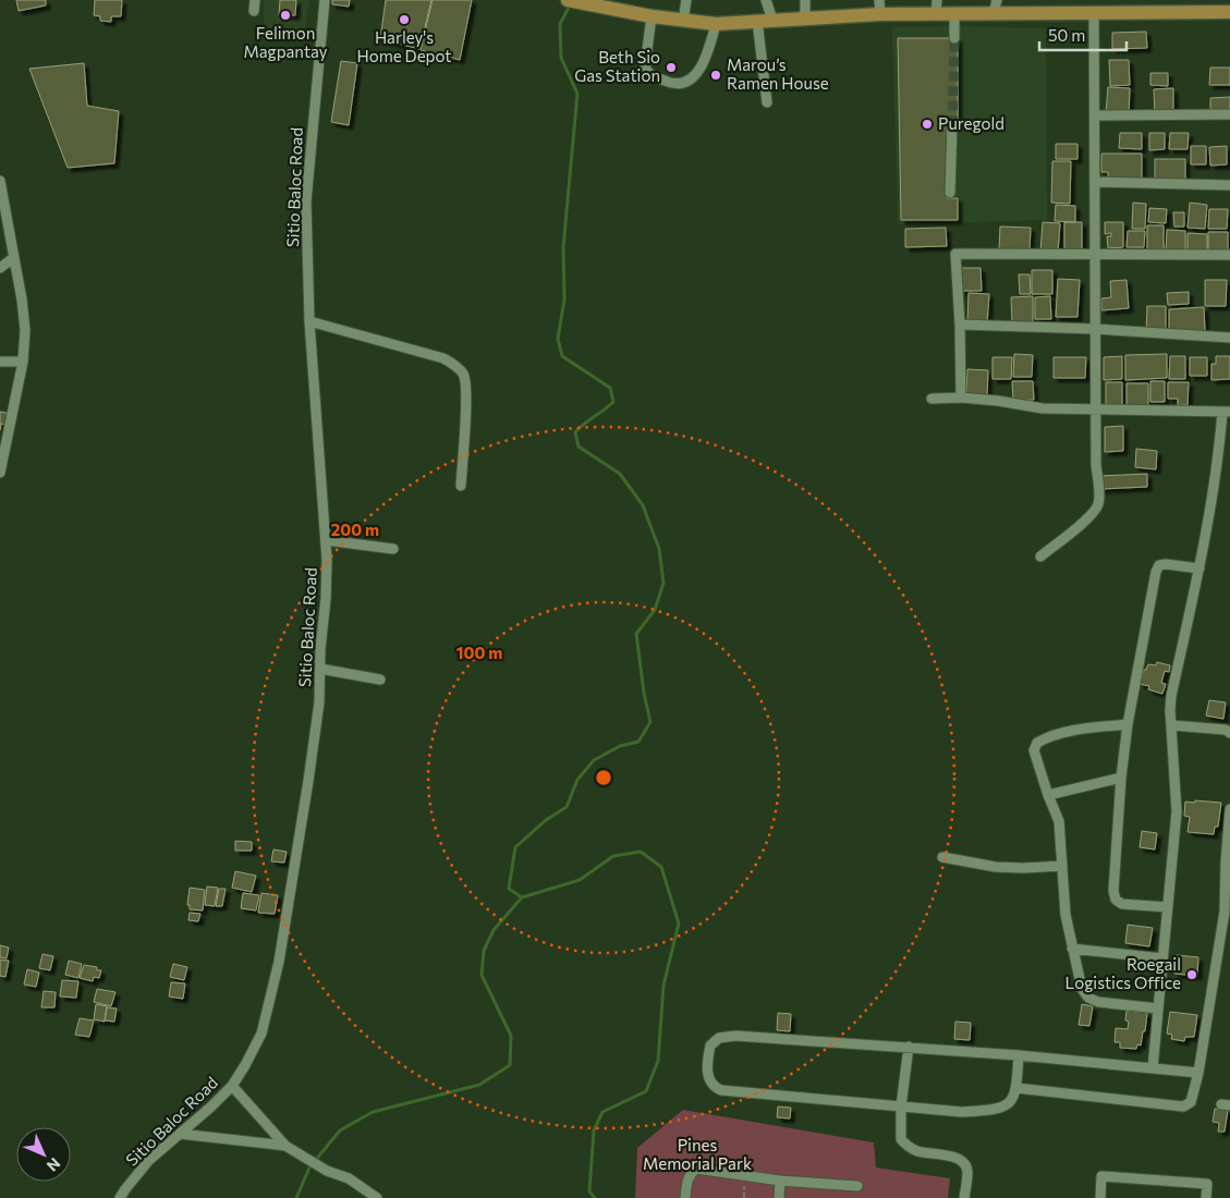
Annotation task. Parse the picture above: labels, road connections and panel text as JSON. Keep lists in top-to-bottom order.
{
  "streets": {
    "street": ["Sitio Baloc Road"]
  },
  "parks": ["Pines Memorial Park"],
  "places": [
    "Felimon Magpantay",
    "Harley's Home Depot",
    "Beth Sio Gas Station",
    "Marou’s Ramen House",
    "Puregold",
    "Roegail Logistics Office"
  ],
  "scale_bar": "50 m",
  "north": "bottom right",
  "rings": ["200 m", "100 m"]
}
